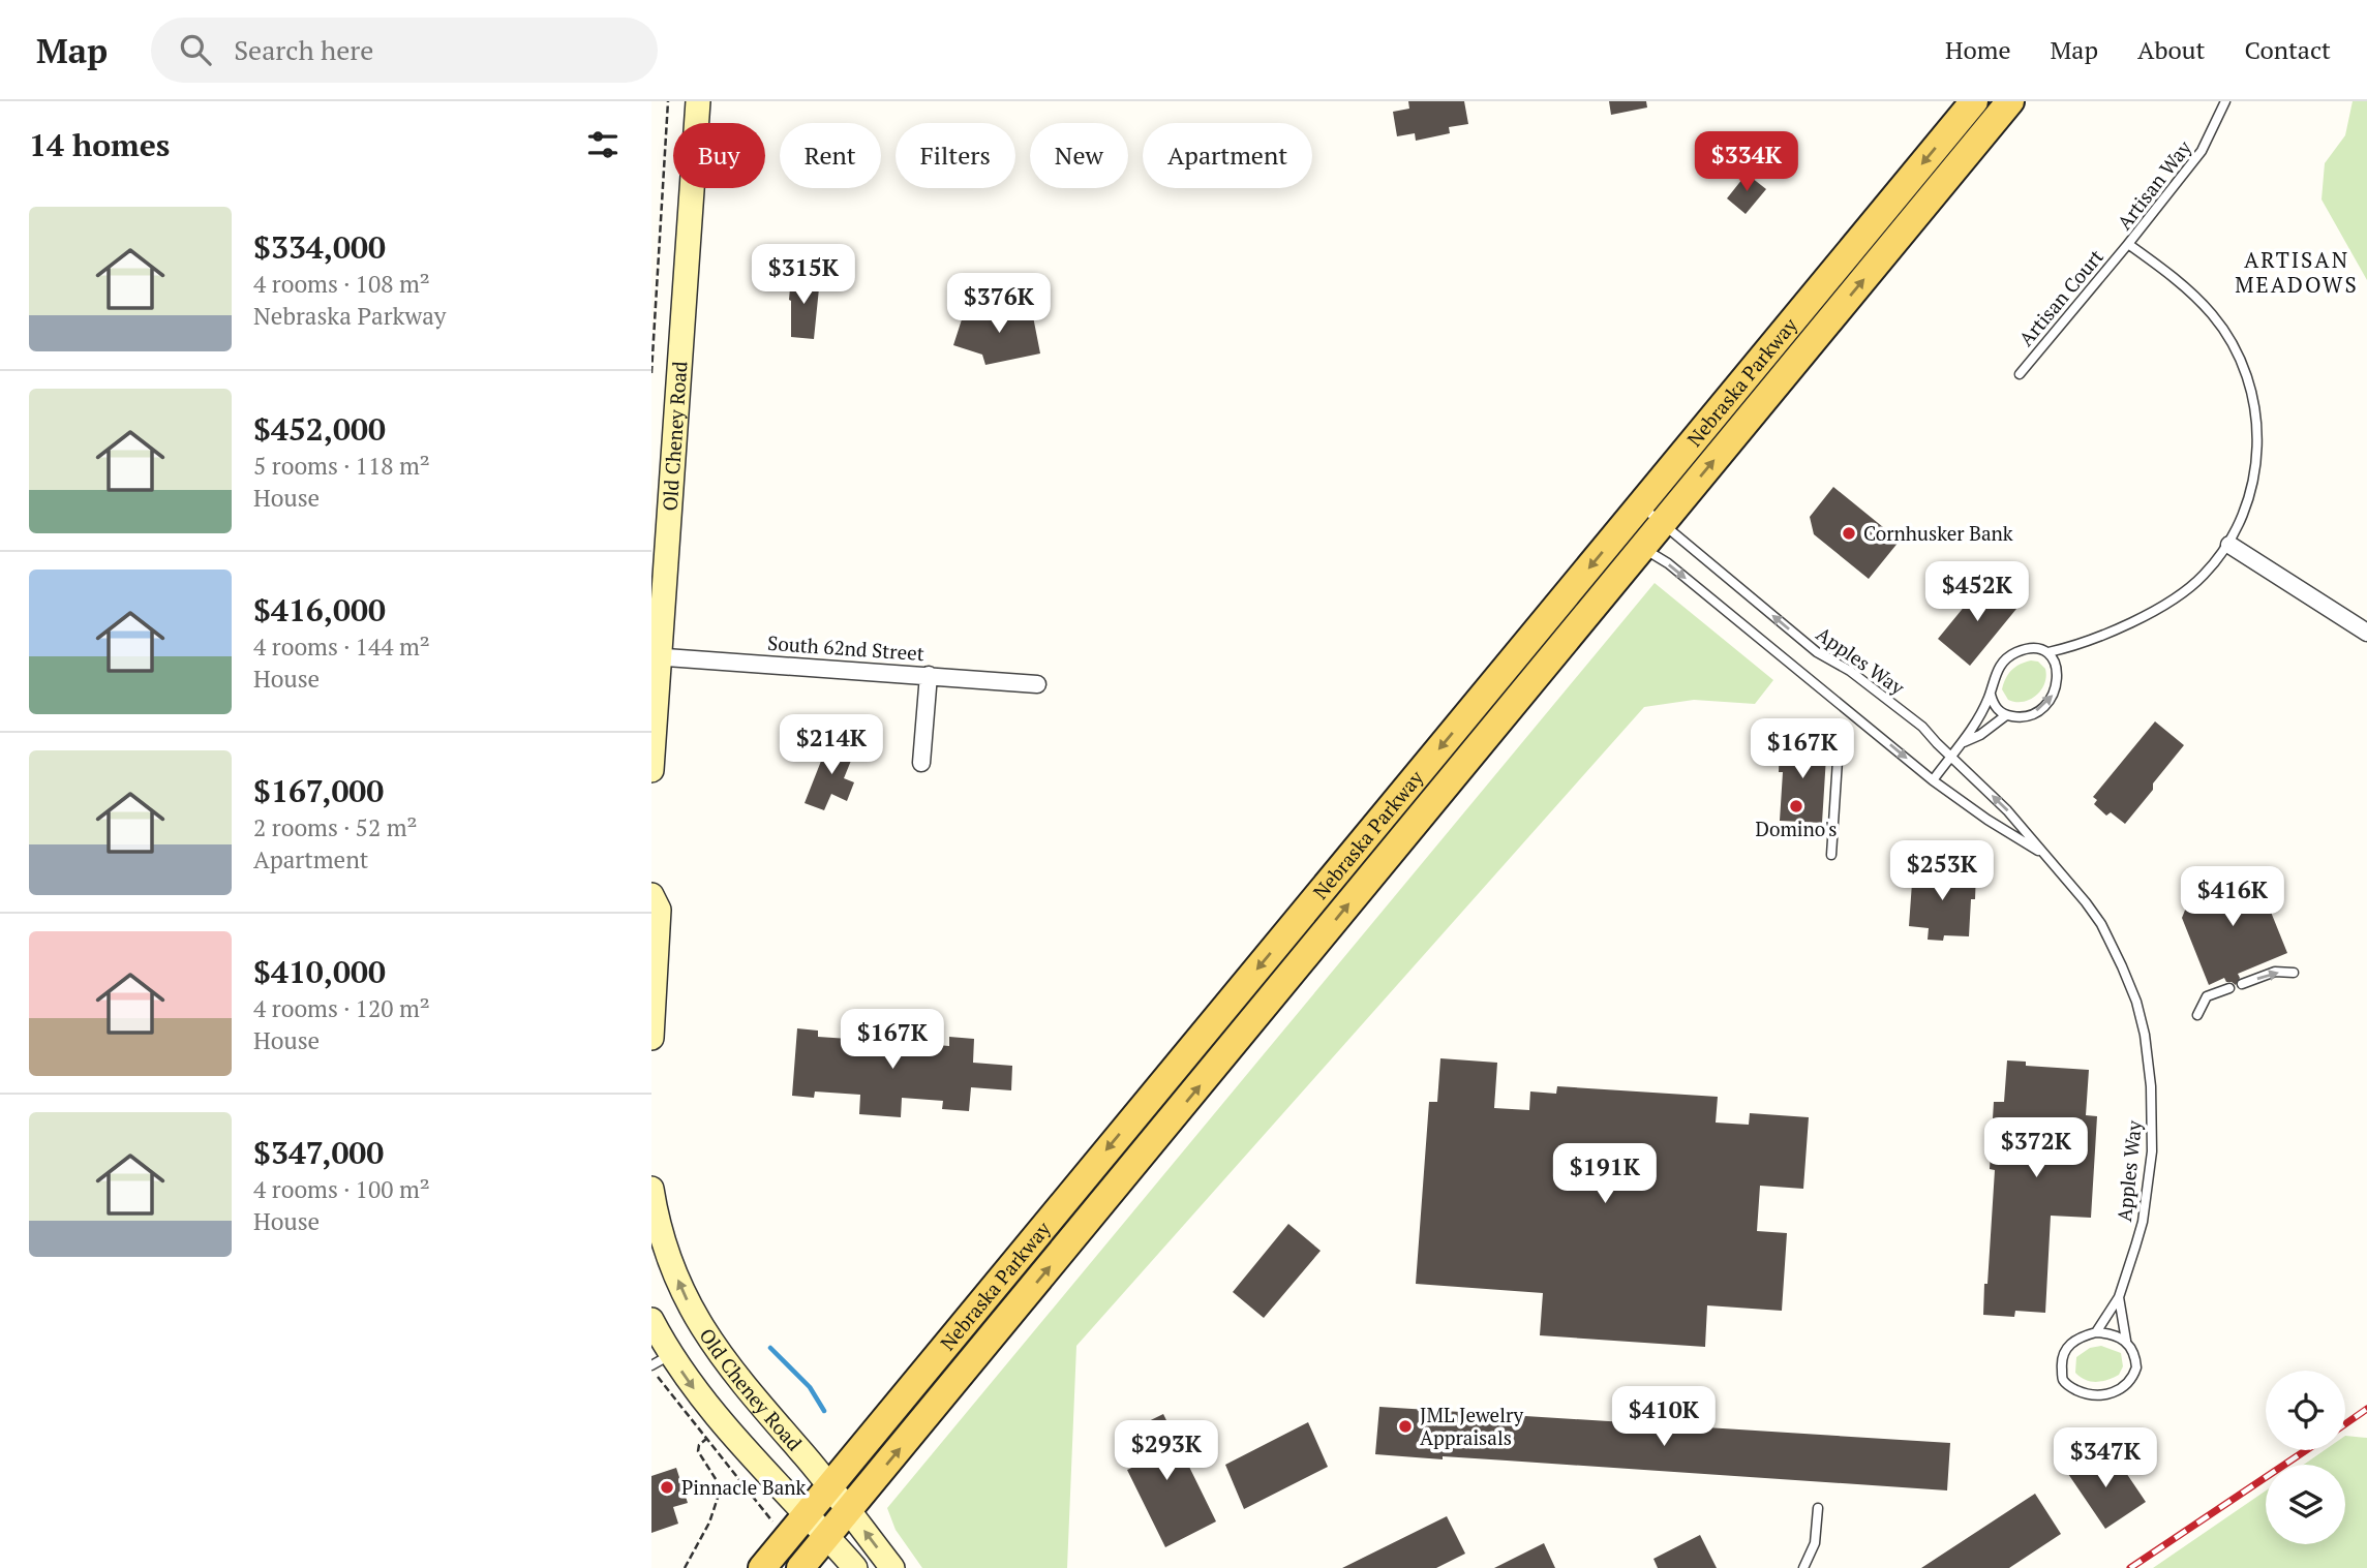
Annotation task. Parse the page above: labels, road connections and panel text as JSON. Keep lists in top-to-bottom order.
{
  "streets": {
    "main road": ["Nebraska Parkway", "Old Cheney Road"],
    "street": ["South 62nd Street"],
    "lane": ["Artisan Way", "Artisan Court", "Apples Way"]
  },
  "crossings": [
    ["Artisan Way", "Artisan Court"],
    ["Nebraska Parkway", "Old Cheney Road"],
    ["Nebraska Parkway", "Apples Way"],
    ["Old Cheney Road", "South 62nd Street"]
  ],
  "districts": ["ARTISAN MEADOWS"],
  "places": [
    "Cornhusker Bank",
    "Domino's",
    "JML Jewelry Appraisals",
    "Pinnacle Bank"
  ],
  "page": {
    "header": "Map",
    "search": "Search here",
    "nav": [
      "Home",
      "Map",
      "About",
      "Contact"
    ],
    "heading": "14 homes",
    "chip": [
      "Buy",
      "Rent",
      "Filters",
      "New",
      "Apartment"
    ],
    "price": [
      "$334K",
      "$315K",
      "$376K",
      "$452K",
      "$214K",
      "$167K",
      "$253K",
      "$416K",
      "$167K",
      "$372K",
      "$191K",
      "$410K",
      "$293K",
      "$347K"
    ],
    "list": [
      {
        "name": "$334,000",
        "note": "4 rooms · 108 m² · Nebraska Parkway"
      },
      {
        "name": "$452,000",
        "note": "5 rooms · 118 m² · House"
      },
      {
        "name": "$416,000",
        "note": "4 rooms · 144 m² · House"
      },
      {
        "name": "$167,000",
        "note": "2 rooms · 52 m² · Apartment"
      },
      {
        "name": "$410,000",
        "note": "4 rooms · 120 m² · House"
      },
      {
        "name": "$347,000",
        "note": "4 rooms · 100 m² · House"
      }
    ]
  }
}
